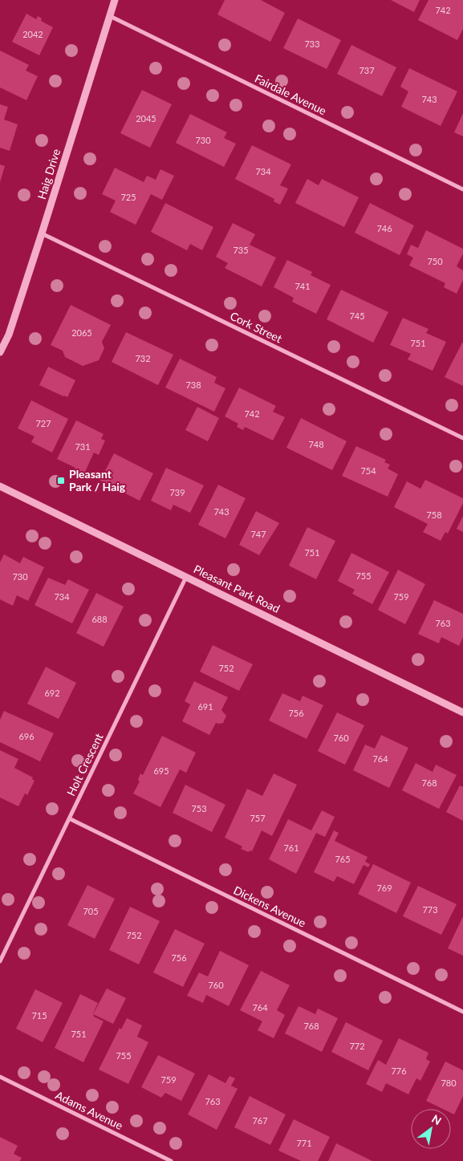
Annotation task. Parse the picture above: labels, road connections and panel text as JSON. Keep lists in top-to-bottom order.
{
  "streets": {
    "street": [
      "Fairdale Avenue",
      "Haig Drive",
      "Cork Street",
      "Pleasant Park Road",
      "Holt Crescent",
      "Dickens Avenue",
      "Adams Avenue"
    ]
  },
  "crossings": [
    ["Fairdale Avenue", "Haig Drive"],
    ["Haig Drive", "Cork Street"],
    ["Pleasant Park Road", "Holt Crescent"],
    ["Holt Crescent", "Dickens Avenue"]
  ],
  "places": {
    "transit": ["Pleasant Park / Haig"]
  },
  "house_numbers": [
    "742",
    "2042",
    "733",
    "737",
    "743",
    "2045",
    "730",
    "734",
    "725",
    "746",
    "735",
    "750",
    "741",
    "745",
    "2065",
    "751",
    "732",
    "738",
    "742",
    "727",
    "748",
    "731",
    "754",
    "739",
    "743",
    "758",
    "747",
    "751",
    "755",
    "730",
    "734",
    "759",
    "688",
    "763",
    "752",
    "692",
    "691",
    "756",
    "696",
    "760",
    "764",
    "695",
    "768",
    "753",
    "757",
    "761",
    "765",
    "769",
    "773",
    "705",
    "752",
    "756",
    "760",
    "764",
    "715",
    "768",
    "751",
    "772",
    "755",
    "776",
    "759",
    "780",
    "763",
    "767",
    "771"
  ],
  "north": "top right"
}
